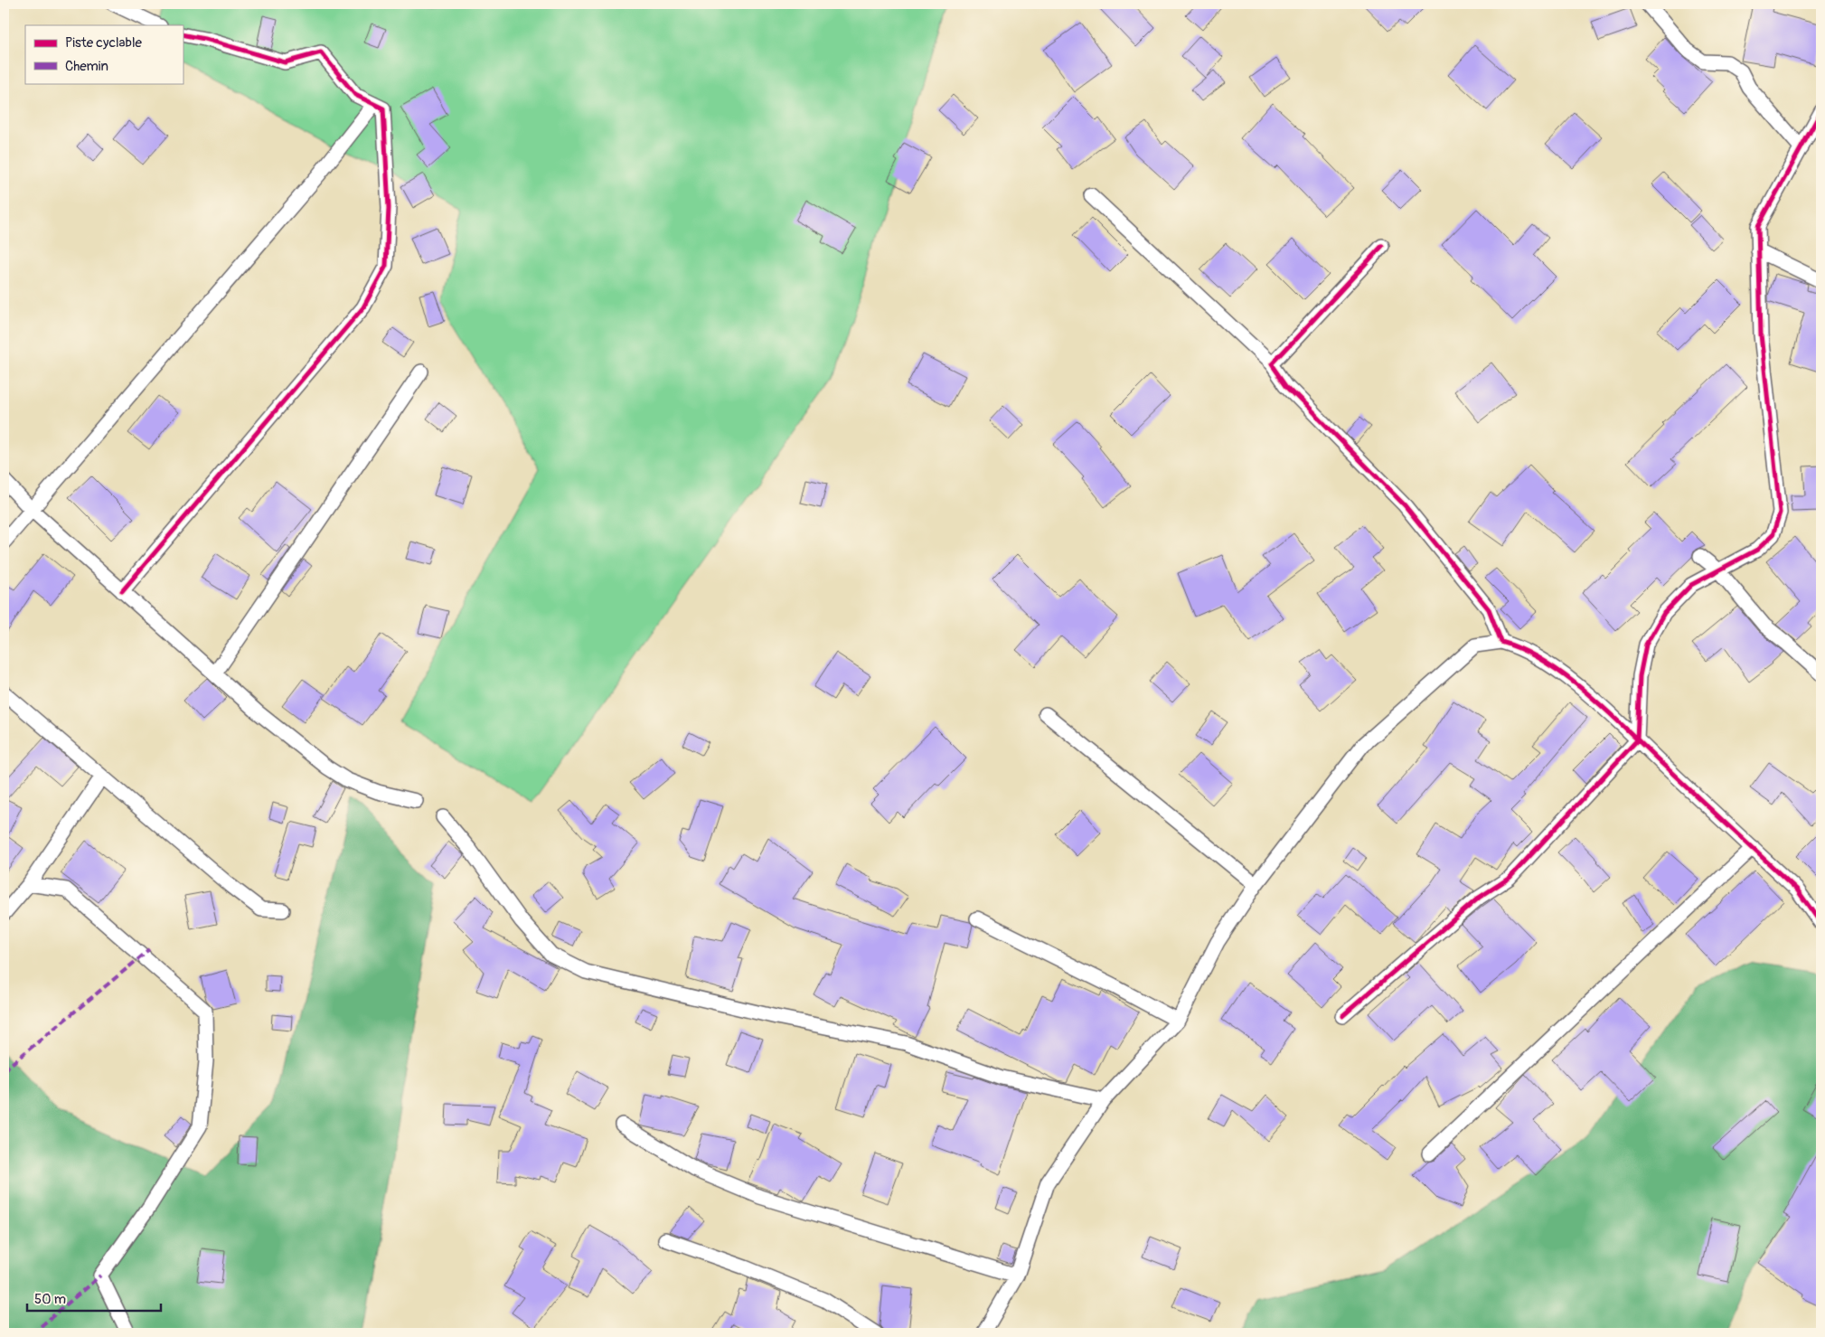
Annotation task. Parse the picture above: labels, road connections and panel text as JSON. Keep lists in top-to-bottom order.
{
  "legend": ["Piste cyclable", "Chemin"],
  "scale_bar": "50 m"
}
